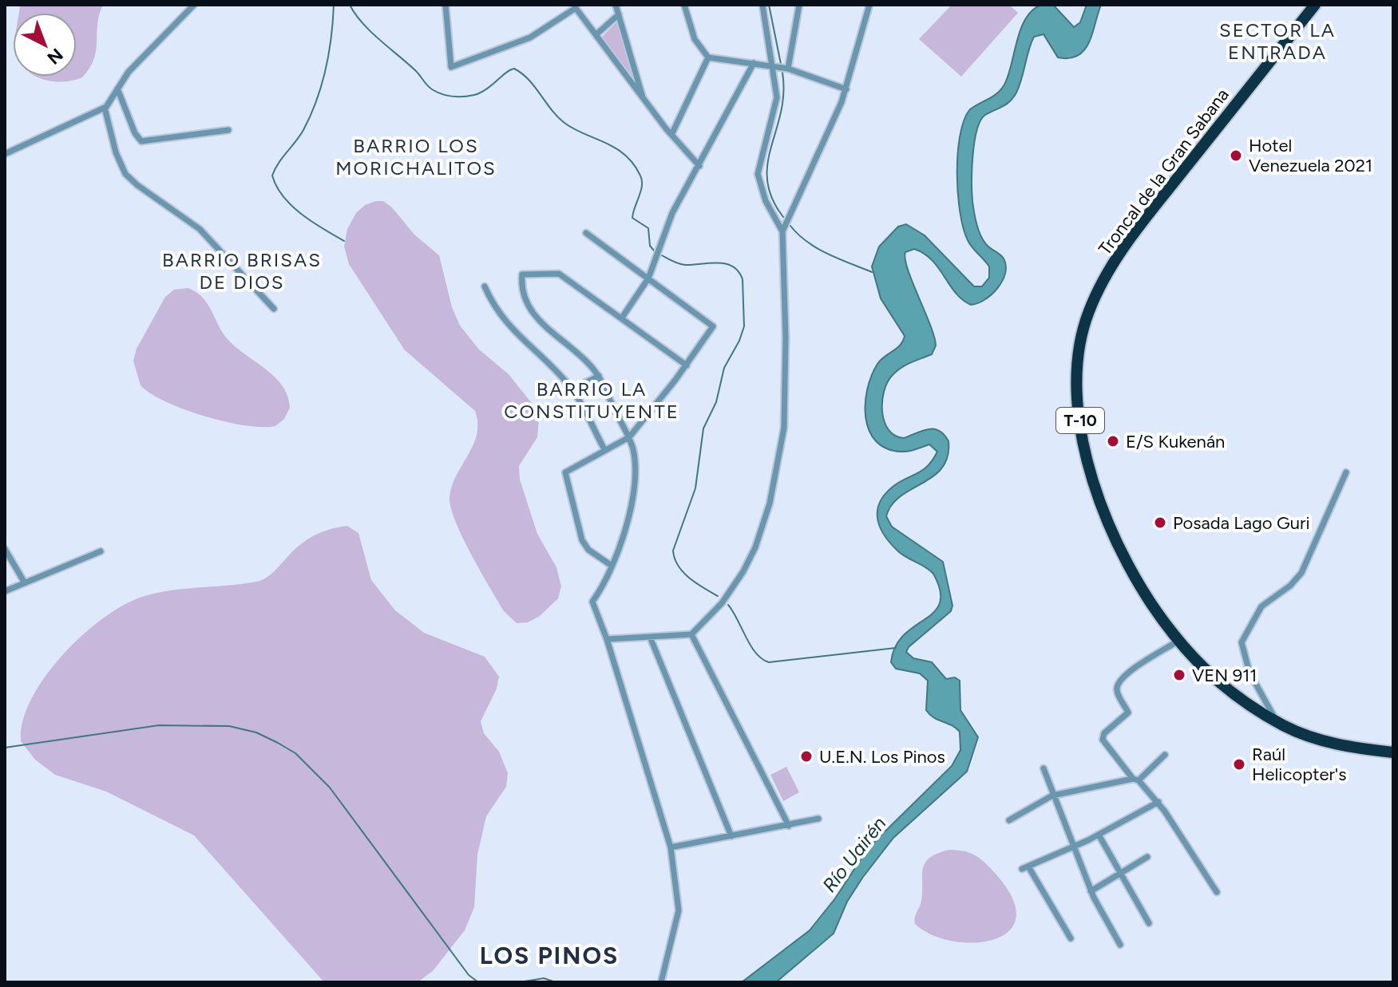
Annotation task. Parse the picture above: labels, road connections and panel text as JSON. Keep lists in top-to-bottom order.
{
  "streets": {
    "highway": ["Troncal de la Gran Sabana", "T-10"]
  },
  "districts": [
    "SECTOR LA ENTRADA",
    "BARRIO LOS MORICHALITOS",
    "BARRIO BRISAS DE DIOS",
    "BARRIO LA CONSTITUYENTE",
    "LOS PINOS"
  ],
  "water": ["Río Uairén"],
  "places": [
    "Hotel Venezuela 2021",
    "E/S Kukenán",
    "Posada Lago Guri",
    "VEN 911",
    "U.E.N. Los Pinos",
    "Raúl Helicopter's"
  ],
  "north": "bottom right"
}
